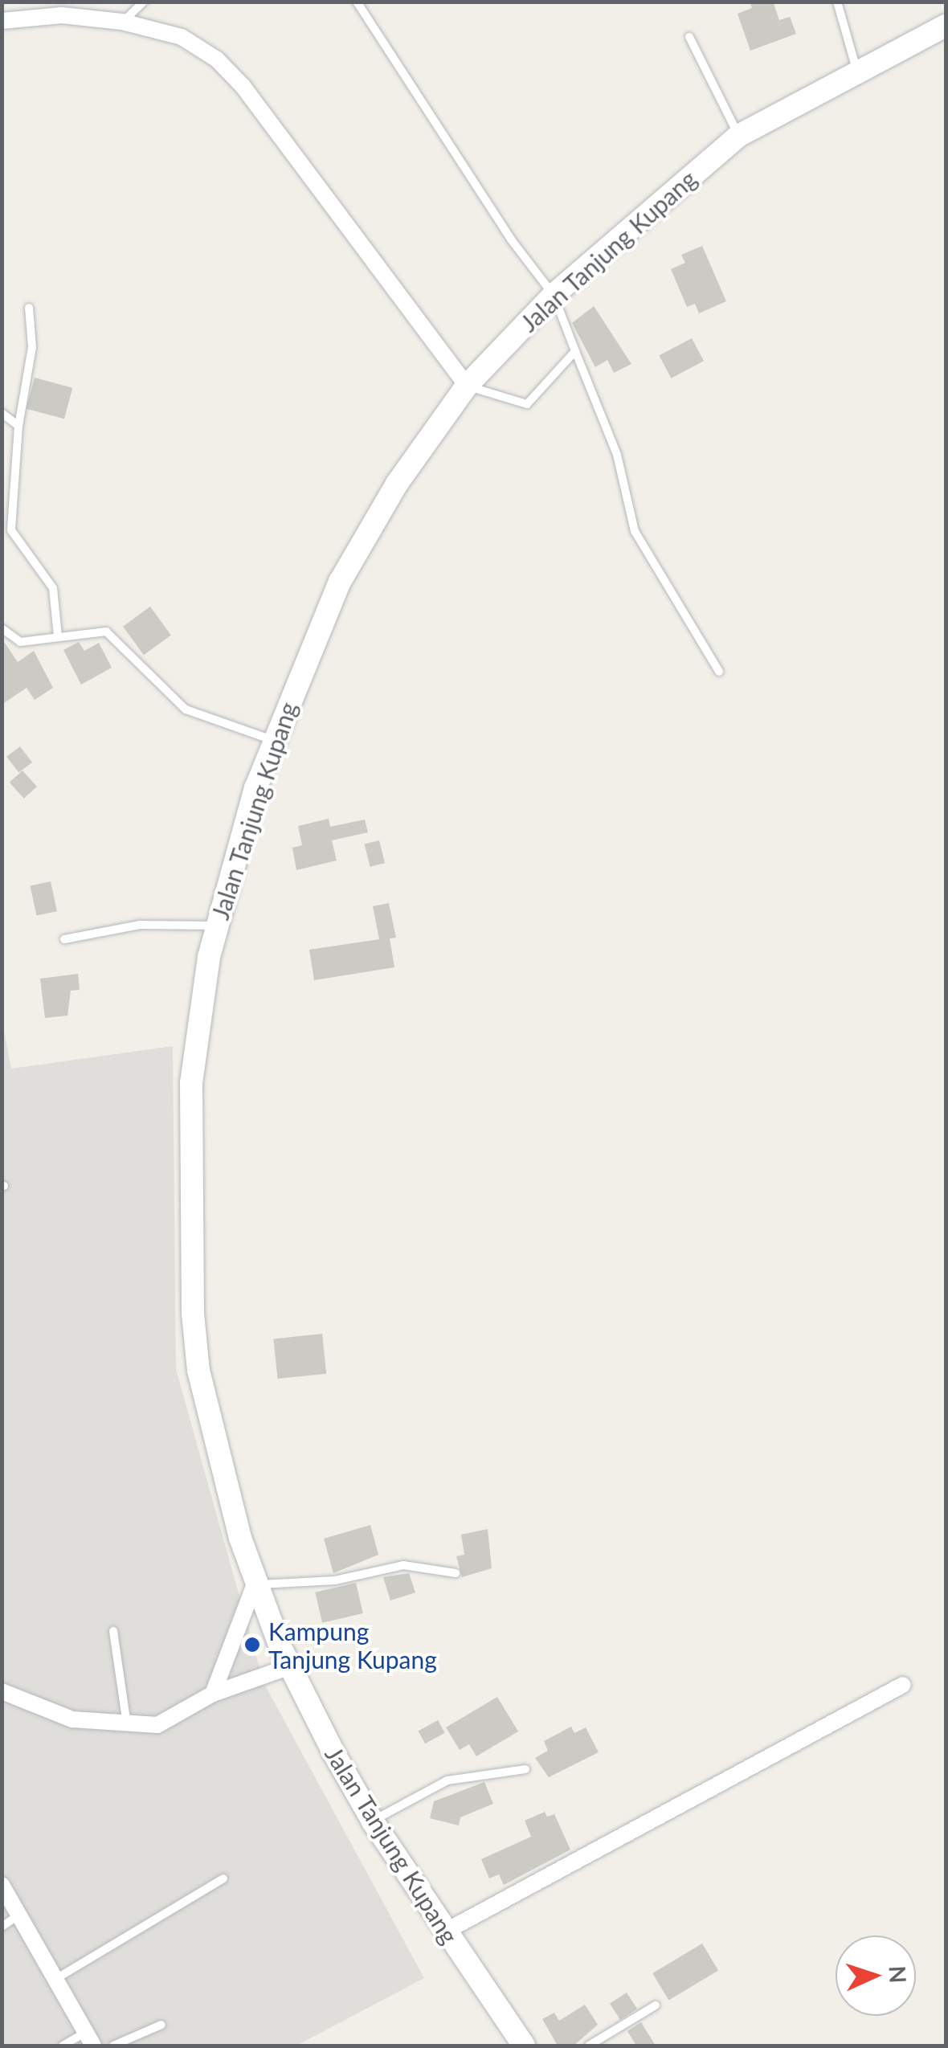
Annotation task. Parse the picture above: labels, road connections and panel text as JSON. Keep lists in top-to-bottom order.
{
  "streets": {
    "main road": ["Jalan Tanjung Kupang"]
  },
  "places": ["Kampung Tanjung Kupang"],
  "north": "right"
}
